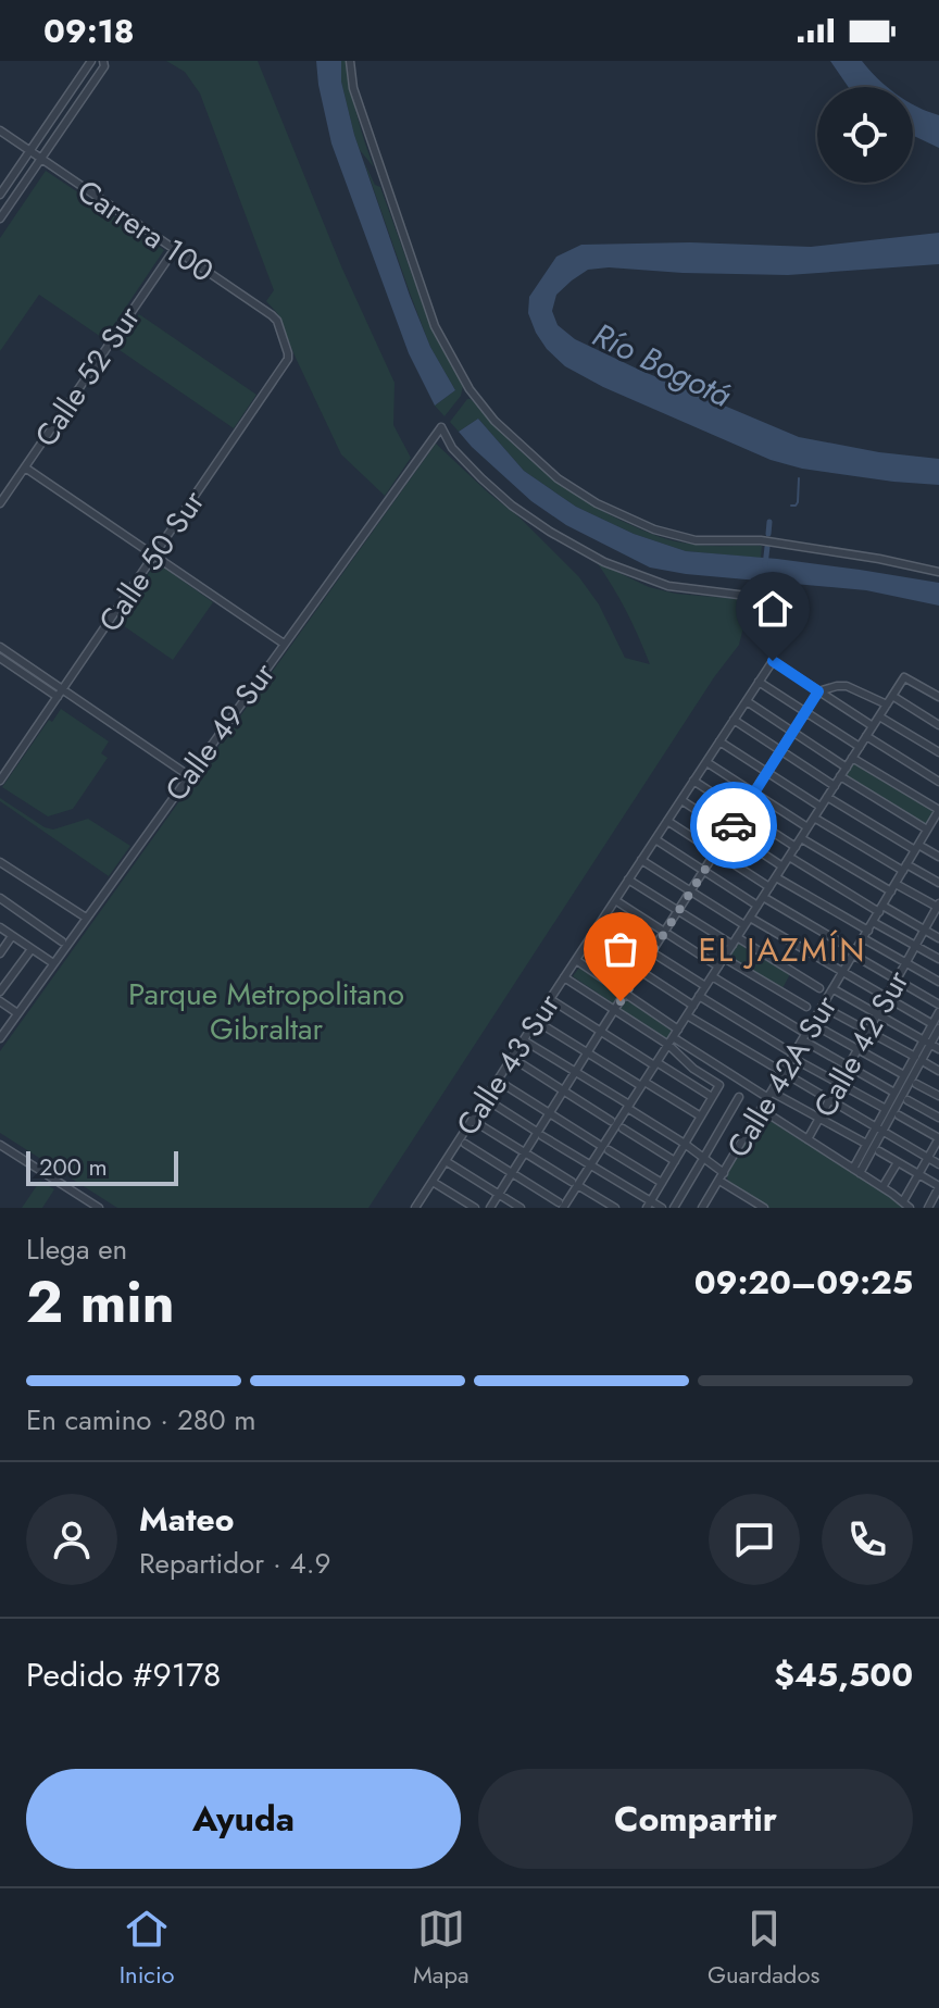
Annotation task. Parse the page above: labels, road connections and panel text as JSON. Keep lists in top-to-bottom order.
{
  "streets": {
    "street": [
      "Carrera 100",
      "Calle 52 Sur",
      "Calle 50 Sur",
      "Calle 49 Sur",
      "Calle 42 Sur",
      "Calle 43 Sur",
      "Calle 42A Sur"
    ]
  },
  "crossings": [
    ["Carrera 100", "Calle 52 Sur"],
    ["Carrera 100", "Calle 50 Sur"]
  ],
  "districts": ["EL JAZMÍN"],
  "water": ["Río Bogotá"],
  "parks": ["Parque Metropolitano Gibraltar"],
  "scale_bar": "200 m",
  "page": {
    "status": "09:18",
    "scale": "200 m",
    "heading": ["2 min", "Llega en", "09:20–09:25"],
    "panel": [
      "Mateo",
      "Repartidor · 4.9",
      "Pedido #9178",
      "$45,500"
    ],
    "bar": "En camino · 280 m",
    "buttons": ["Ayuda", "Compartir"],
    "tabs": ["Inicio", "Mapa", "Guardados"]
  }
}
